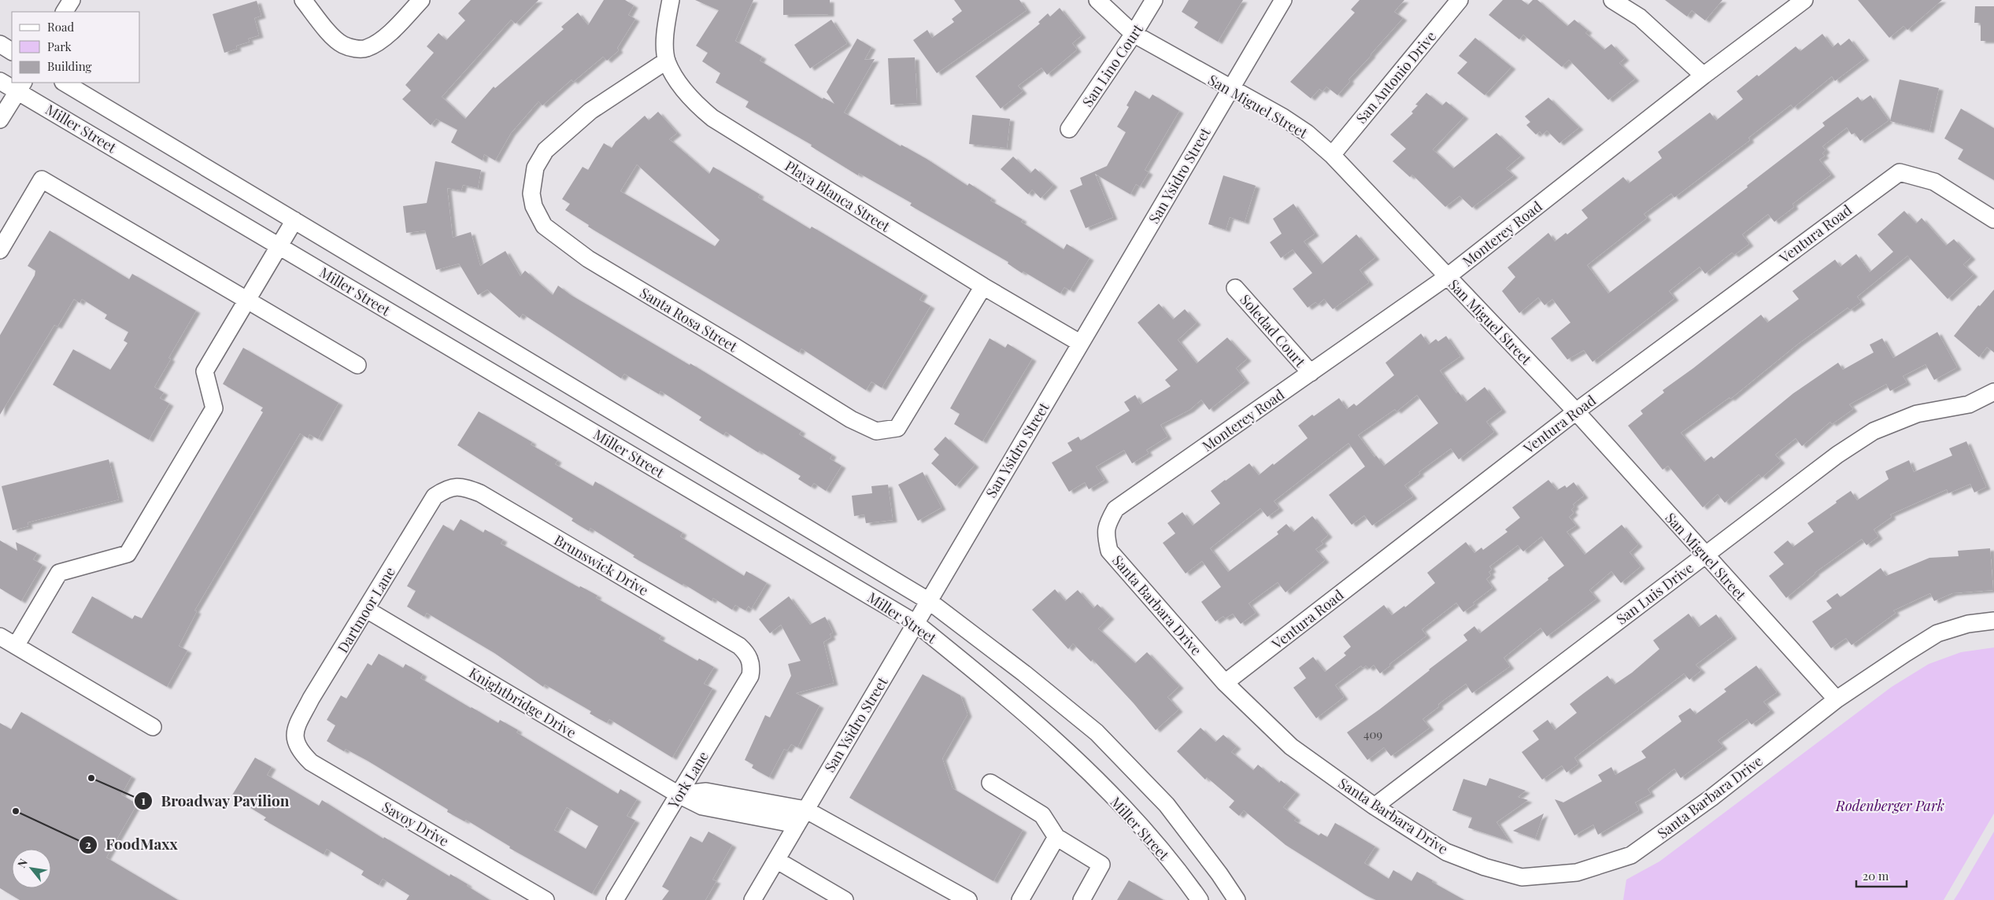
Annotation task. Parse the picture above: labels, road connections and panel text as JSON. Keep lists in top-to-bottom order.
{
  "streets": {
    "street": [
      "San Lino Court",
      "San Antonio Drive",
      "San Miguel Street",
      "Miller Street",
      "San Ysidro Street",
      "Playa Blanca Street",
      "Monterey Road",
      "Ventura Road",
      "Santa Rosa Street",
      "Soledad Court",
      "Brunswick Drive",
      "San Luis Drive",
      "Santa Barbara Drive",
      "Dartmoor Lane",
      "Knightbridge Drive",
      "York Lane",
      "Savoy Drive"
    ]
  },
  "crossings": [
    ["San Lino Court", "San Miguel Street"],
    ["San Antonio Drive", "San Miguel Street"],
    ["San Miguel Street", "San Ysidro Street"],
    ["San Miguel Street", "Monterey Road"],
    ["San Miguel Street", "Ventura Road"],
    ["San Miguel Street", "San Luis Drive"],
    ["San Miguel Street", "Santa Barbara Drive"],
    ["Miller Street", "San Ysidro Street"],
    ["San Ysidro Street", "Playa Blanca Street"],
    ["San Ysidro Street", "Knightbridge Drive"],
    ["Playa Blanca Street", "Santa Rosa Street"],
    ["Monterey Road", "Soledad Court"],
    ["Monterey Road", "Santa Barbara Drive"],
    ["Ventura Road", "Santa Barbara Drive"],
    ["Brunswick Drive", "Dartmoor Lane"],
    ["Brunswick Drive", "York Lane"],
    ["San Luis Drive", "Santa Barbara Drive"],
    ["Dartmoor Lane", "Knightbridge Drive"],
    ["Dartmoor Lane", "Savoy Drive"],
    ["Knightbridge Drive", "York Lane"]
  ],
  "parks": ["Rodenberger Park"],
  "places": ["Broadway Pavilion", "FoodMaxx"],
  "house_numbers": ["409"],
  "legend": ["Road", "Park", "Building"],
  "scale_bar": "20 m",
  "north": "top left"
}
